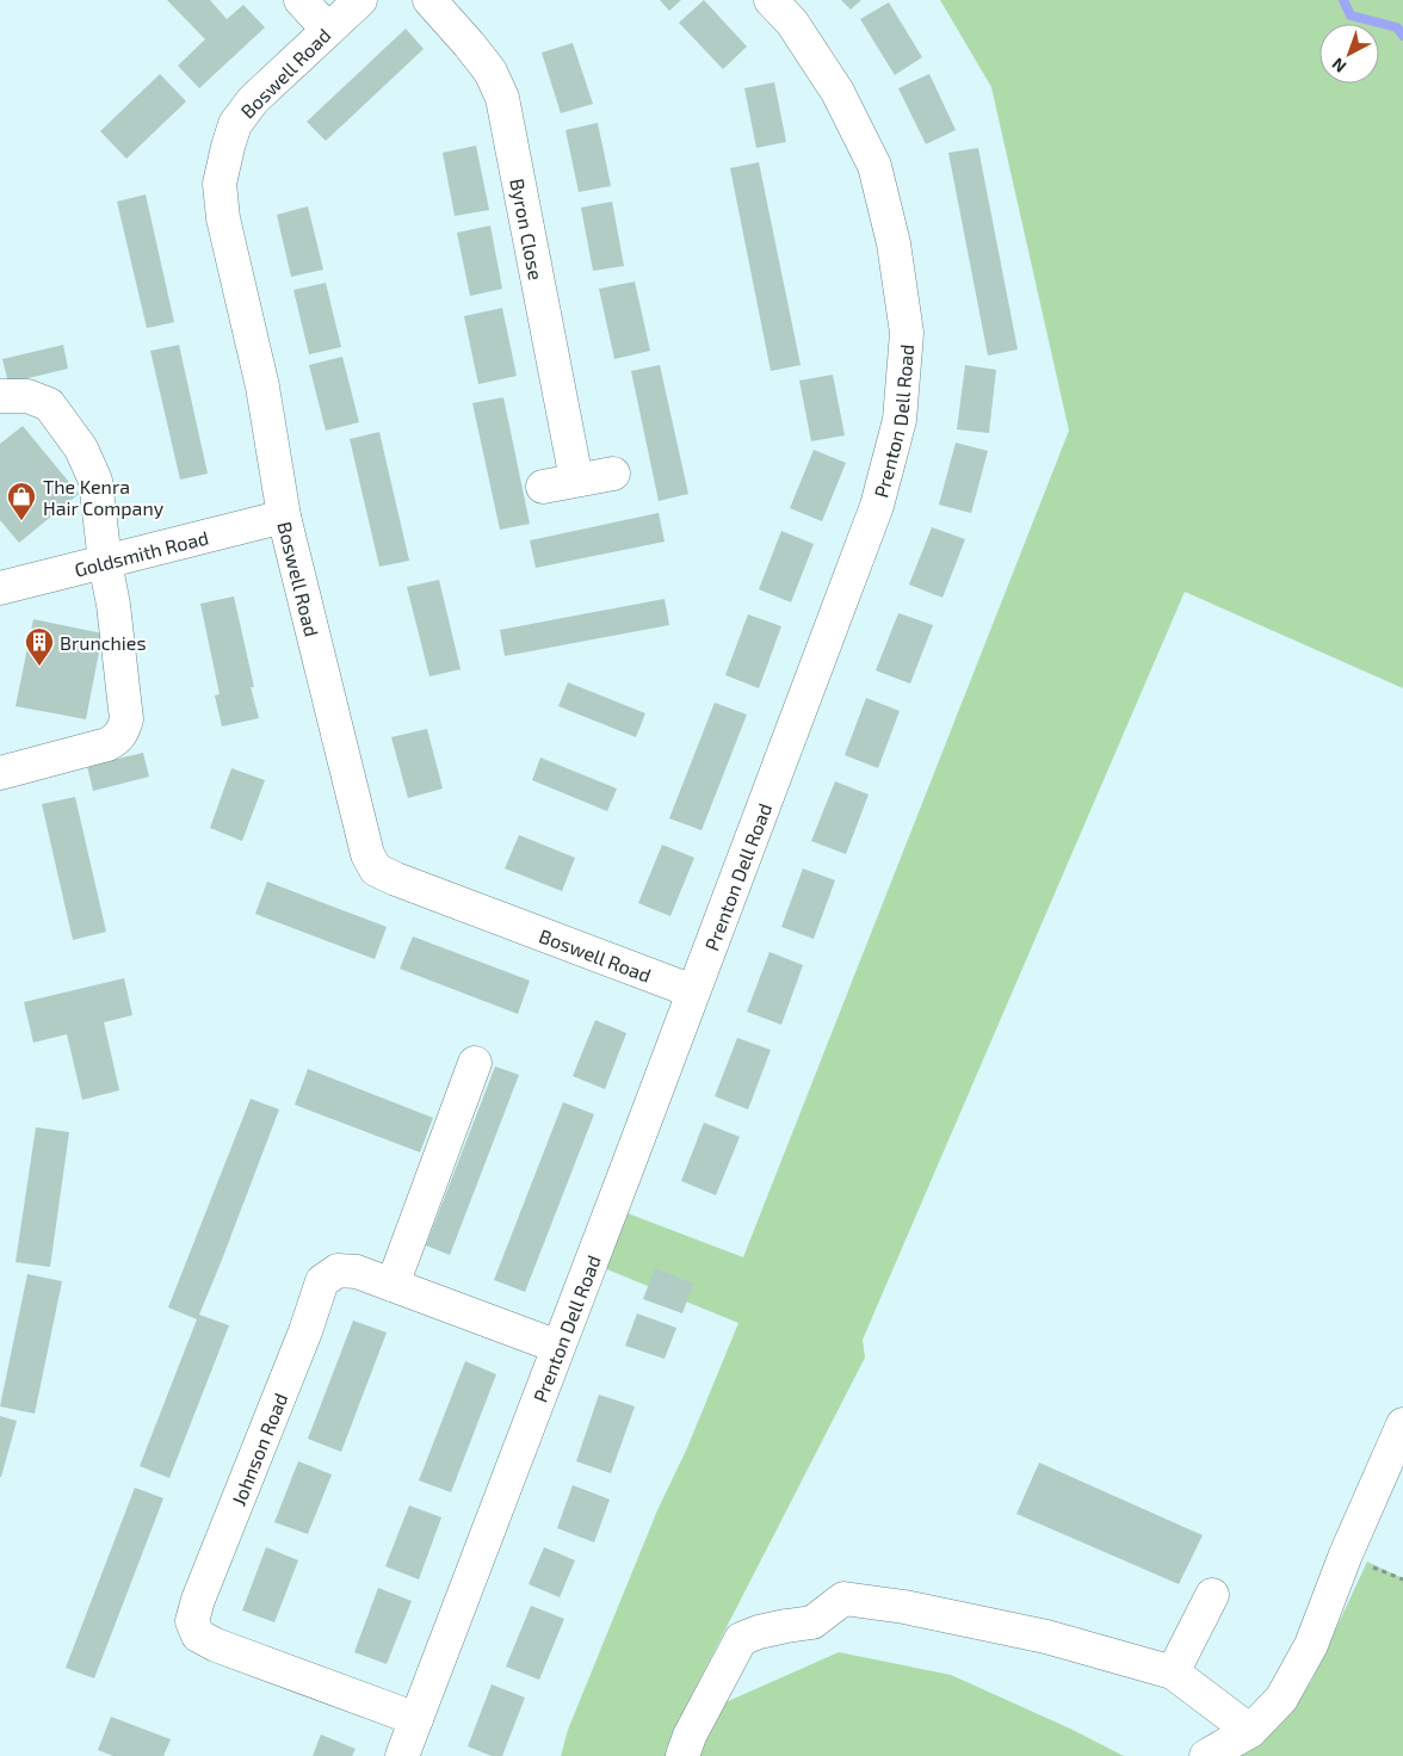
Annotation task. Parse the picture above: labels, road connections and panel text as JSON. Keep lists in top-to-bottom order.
{
  "streets": {
    "street": [
      "Boswell Road",
      "Byron Close",
      "Prenton Dell Road",
      "Goldsmith Road",
      "Johnson Road"
    ]
  },
  "crossings": [
    ["Boswell Road", "Prenton Dell Road"],
    ["Boswell Road", "Goldsmith Road"],
    ["Prenton Dell Road", "Johnson Road"]
  ],
  "places": {
    "shop": ["The Kenra Hair Company"],
    "building": ["Brunchies"]
  },
  "north": "bottom left"
}
